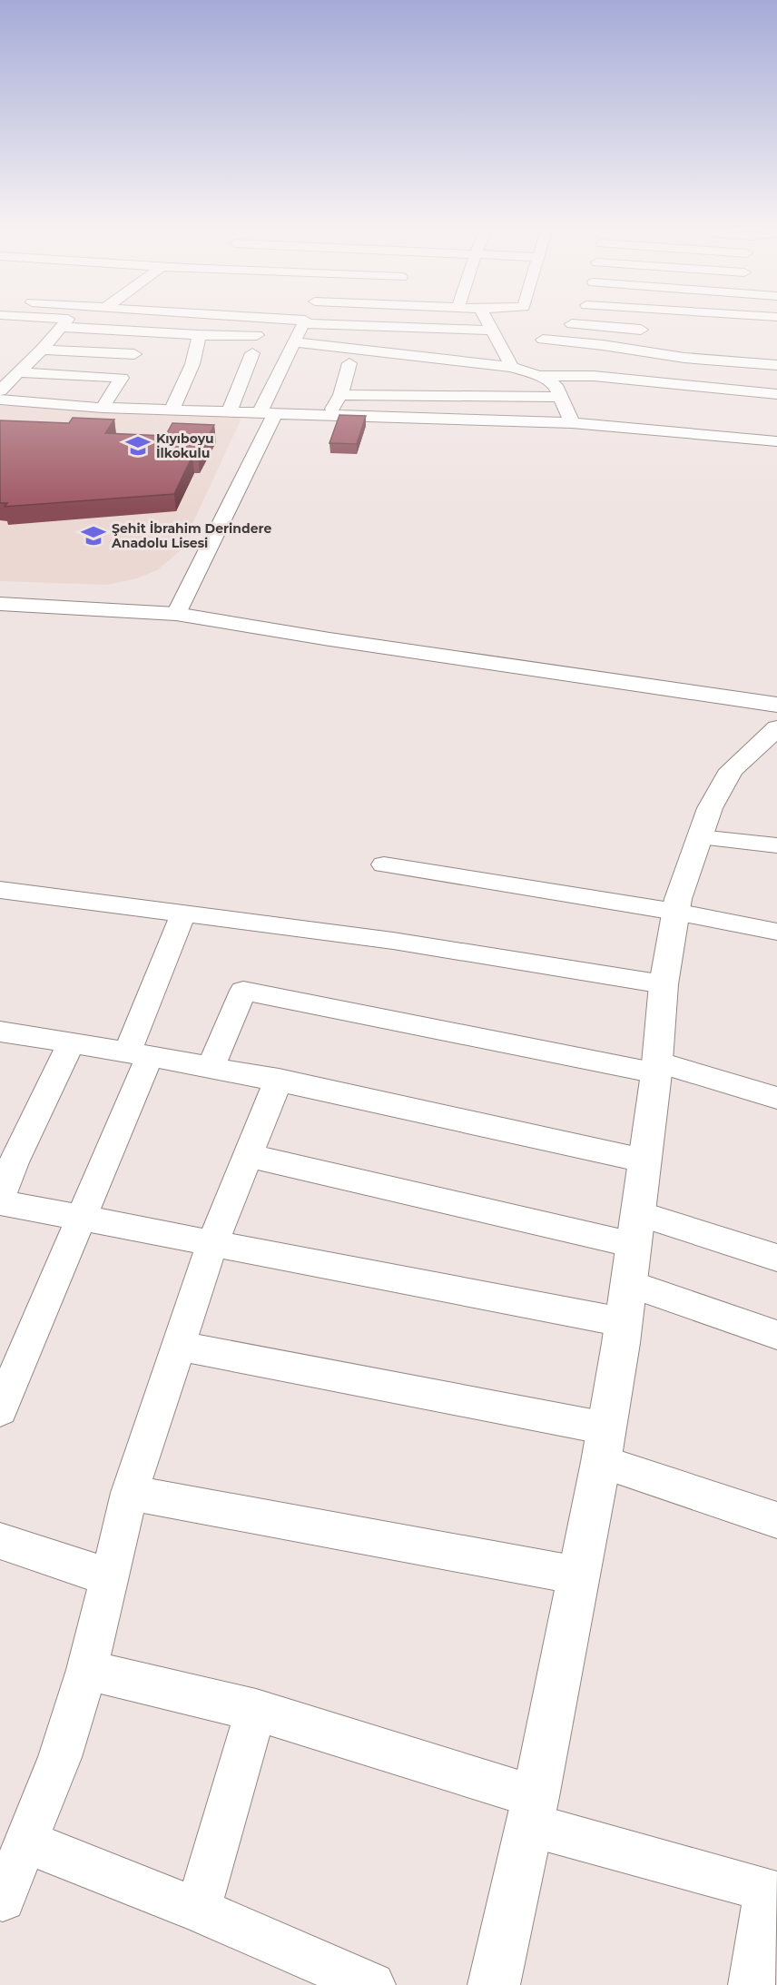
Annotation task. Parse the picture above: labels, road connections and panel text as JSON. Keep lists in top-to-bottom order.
{
  "places": {
    "school or university": ["Kıyıboyu İlkokulu", "Şehit İbrahim Derindere Anadolu Lisesi"]
  }
}
